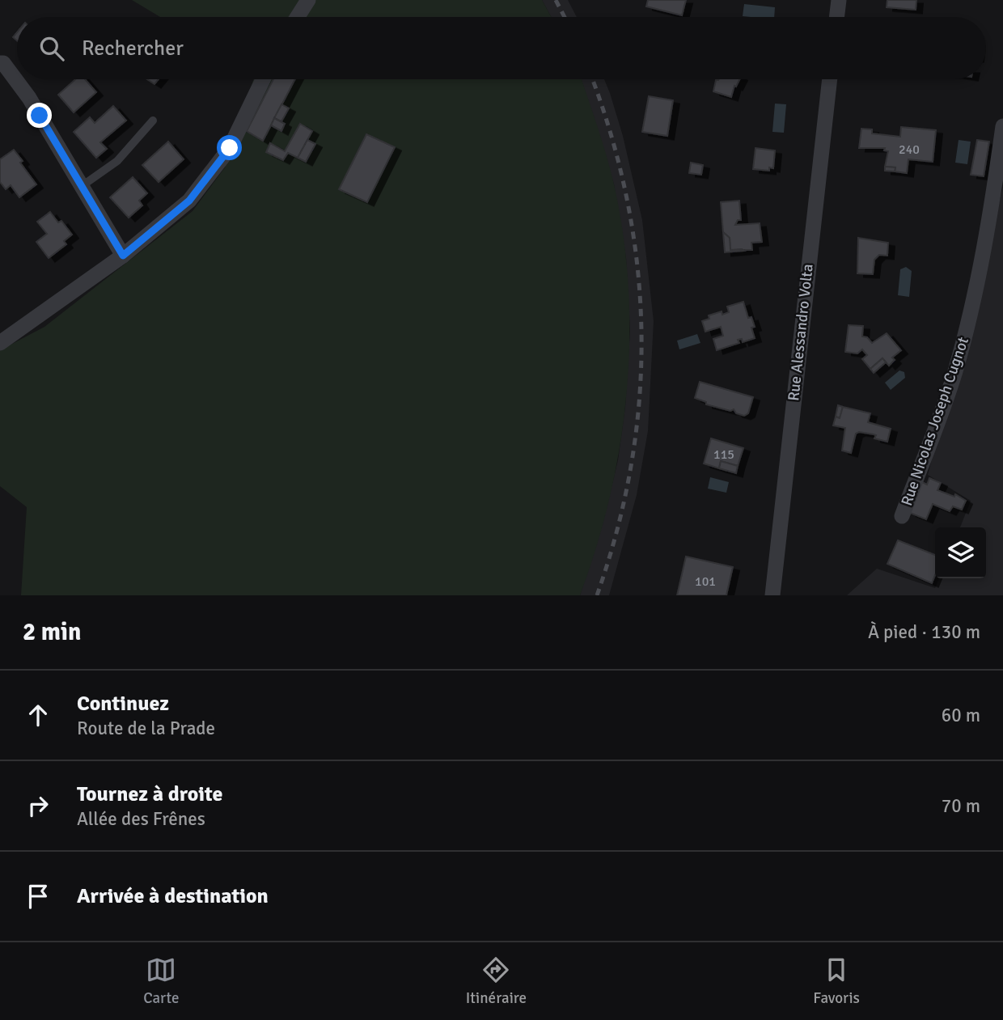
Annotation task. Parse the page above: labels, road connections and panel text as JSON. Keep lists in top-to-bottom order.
{
  "streets": {
    "street": ["Rue Alessandro Volta", "Rue Nicolas Joseph Cugnot"]
  },
  "house_numbers": ["240", "115", "101"],
  "page": {
    "search": "Rechercher",
    "heading": ["2 min", "À pied · 130 m"],
    "list": [
      ["Continuez", "Route de la Prade", "60 m"],
      ["Tournez à droite", "Allée des Frênes", "70 m"],
      "Arrivée à destination"
    ],
    "nav": ["Carte", "Itinéraire", "Favoris"]
  }
}
